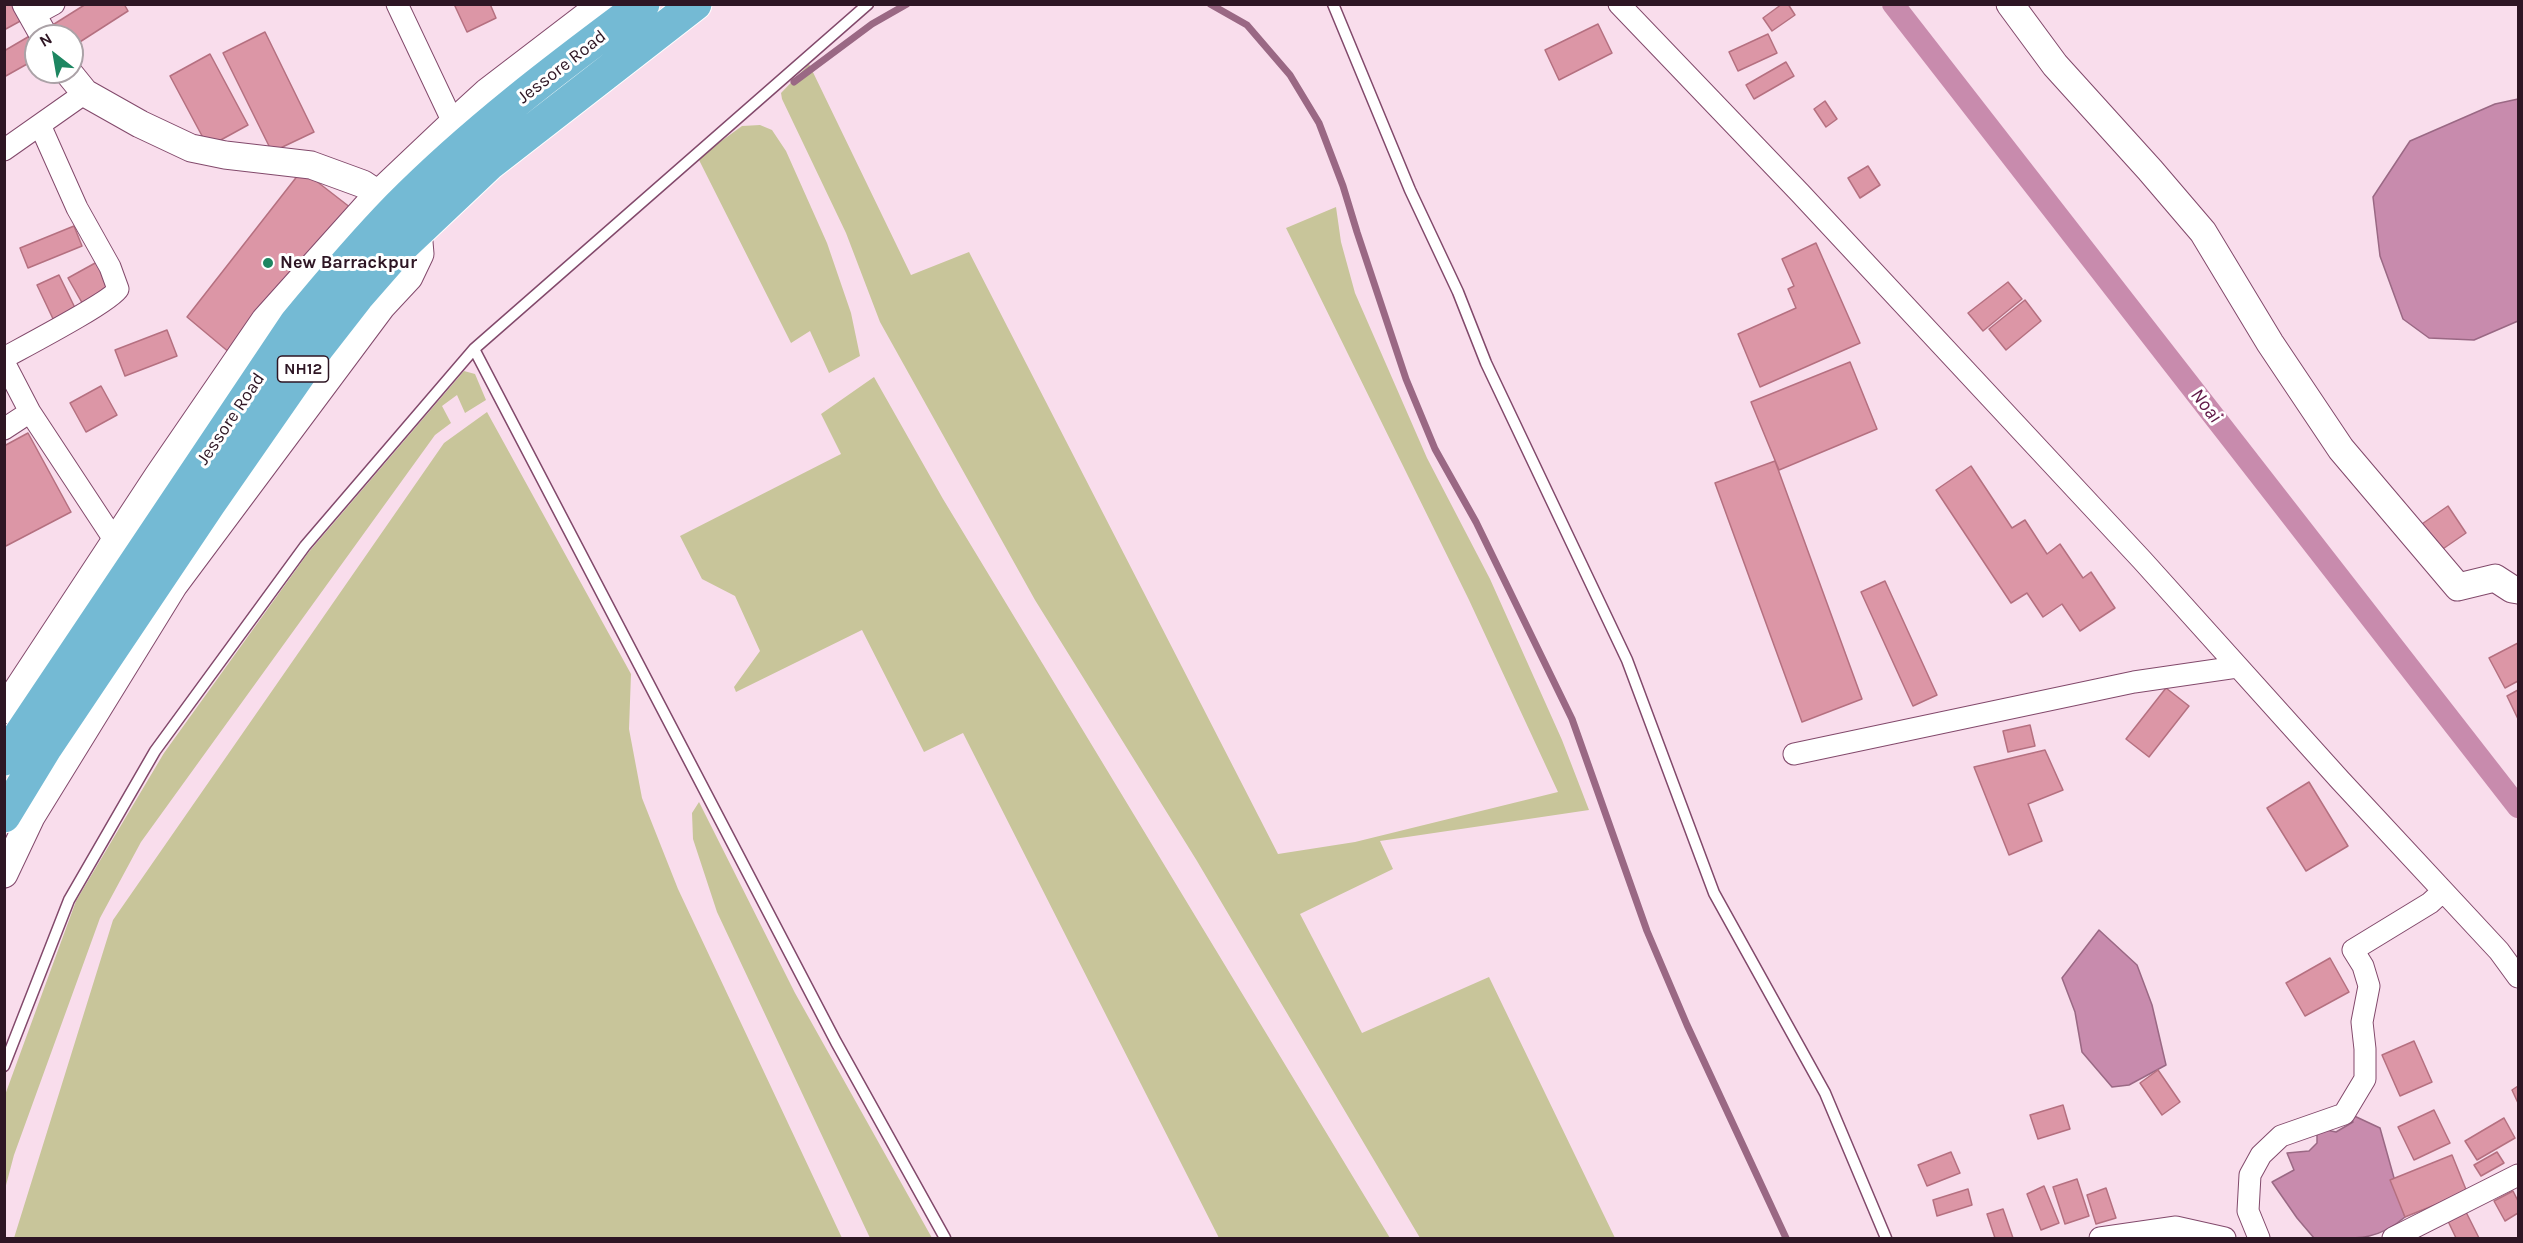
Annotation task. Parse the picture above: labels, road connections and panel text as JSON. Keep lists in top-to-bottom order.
{
  "streets": {
    "highway": ["Jessore Road", "NH12"]
  },
  "water": ["Noai"],
  "places": ["New Barrackpur"],
  "north": "top left"
}
